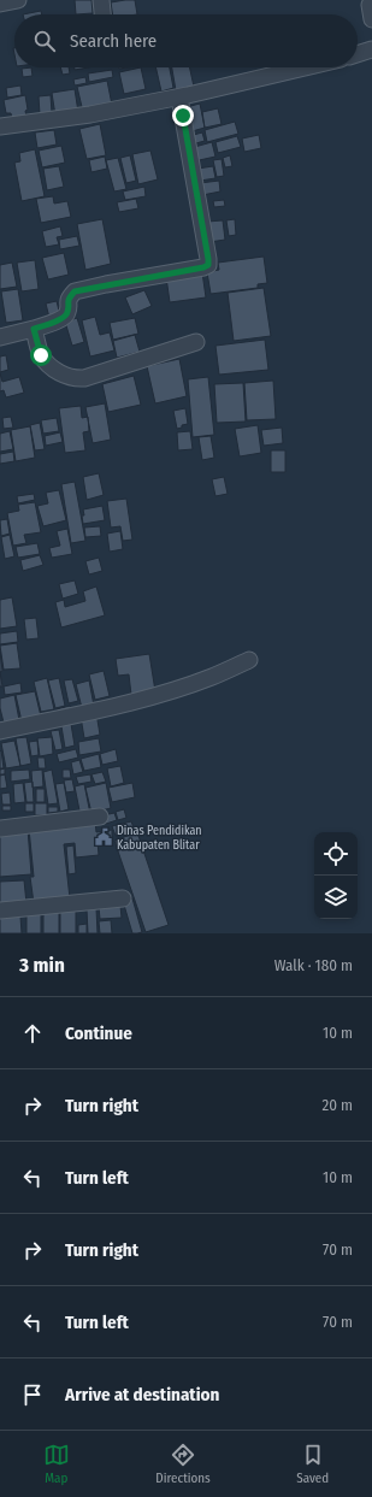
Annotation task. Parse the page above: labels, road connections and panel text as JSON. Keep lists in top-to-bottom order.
{
  "places": {
    "public building": ["Dinas Pendidikan Kabupaten Blitar"]
  },
  "page": {
    "search": "Search here",
    "heading": ["3 min", "Walk · 180 m"],
    "list": [
      ["Continue", "10 m"],
      ["Turn right", "20 m"],
      ["Turn left", "10 m"],
      ["Turn right", "70 m"],
      ["Turn left", "70 m"],
      "Arrive at destination"
    ],
    "nav": ["Map", "Directions", "Saved"]
  }
}
